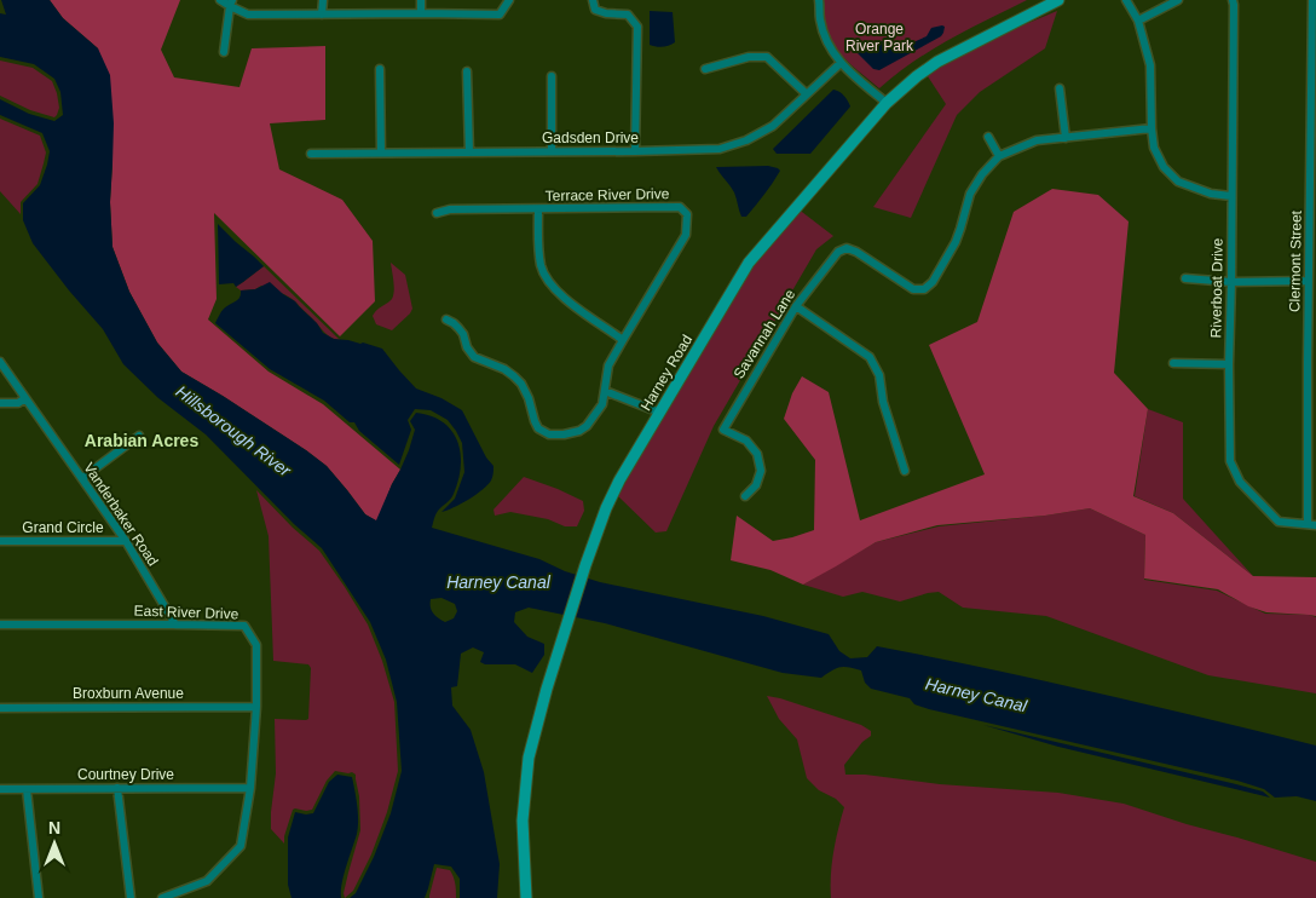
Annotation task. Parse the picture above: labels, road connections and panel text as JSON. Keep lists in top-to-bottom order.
{
  "streets": {
    "street": [
      "Gadsden Drive",
      "Terrace River Drive",
      "Clermont Street",
      "Riverboat Drive",
      "Savannah Lane",
      "Harney Road",
      "Vanderbaker Road",
      "Grand Circle",
      "East River Drive",
      "Broxburn Avenue",
      "Courtney Drive"
    ]
  },
  "crossings": [
    ["Clermont Street", "Riverboat Drive"],
    ["Vanderbaker Road", "Grand Circle"],
    ["Vanderbaker Road", "East River Drive"],
    ["East River Drive", "Broxburn Avenue"],
    ["East River Drive", "Courtney Drive"]
  ],
  "districts": ["Arabian Acres"],
  "water": ["Hillsborough River", "Harney Canal"],
  "parks": ["Orange River Park"],
  "north": "top"
}
